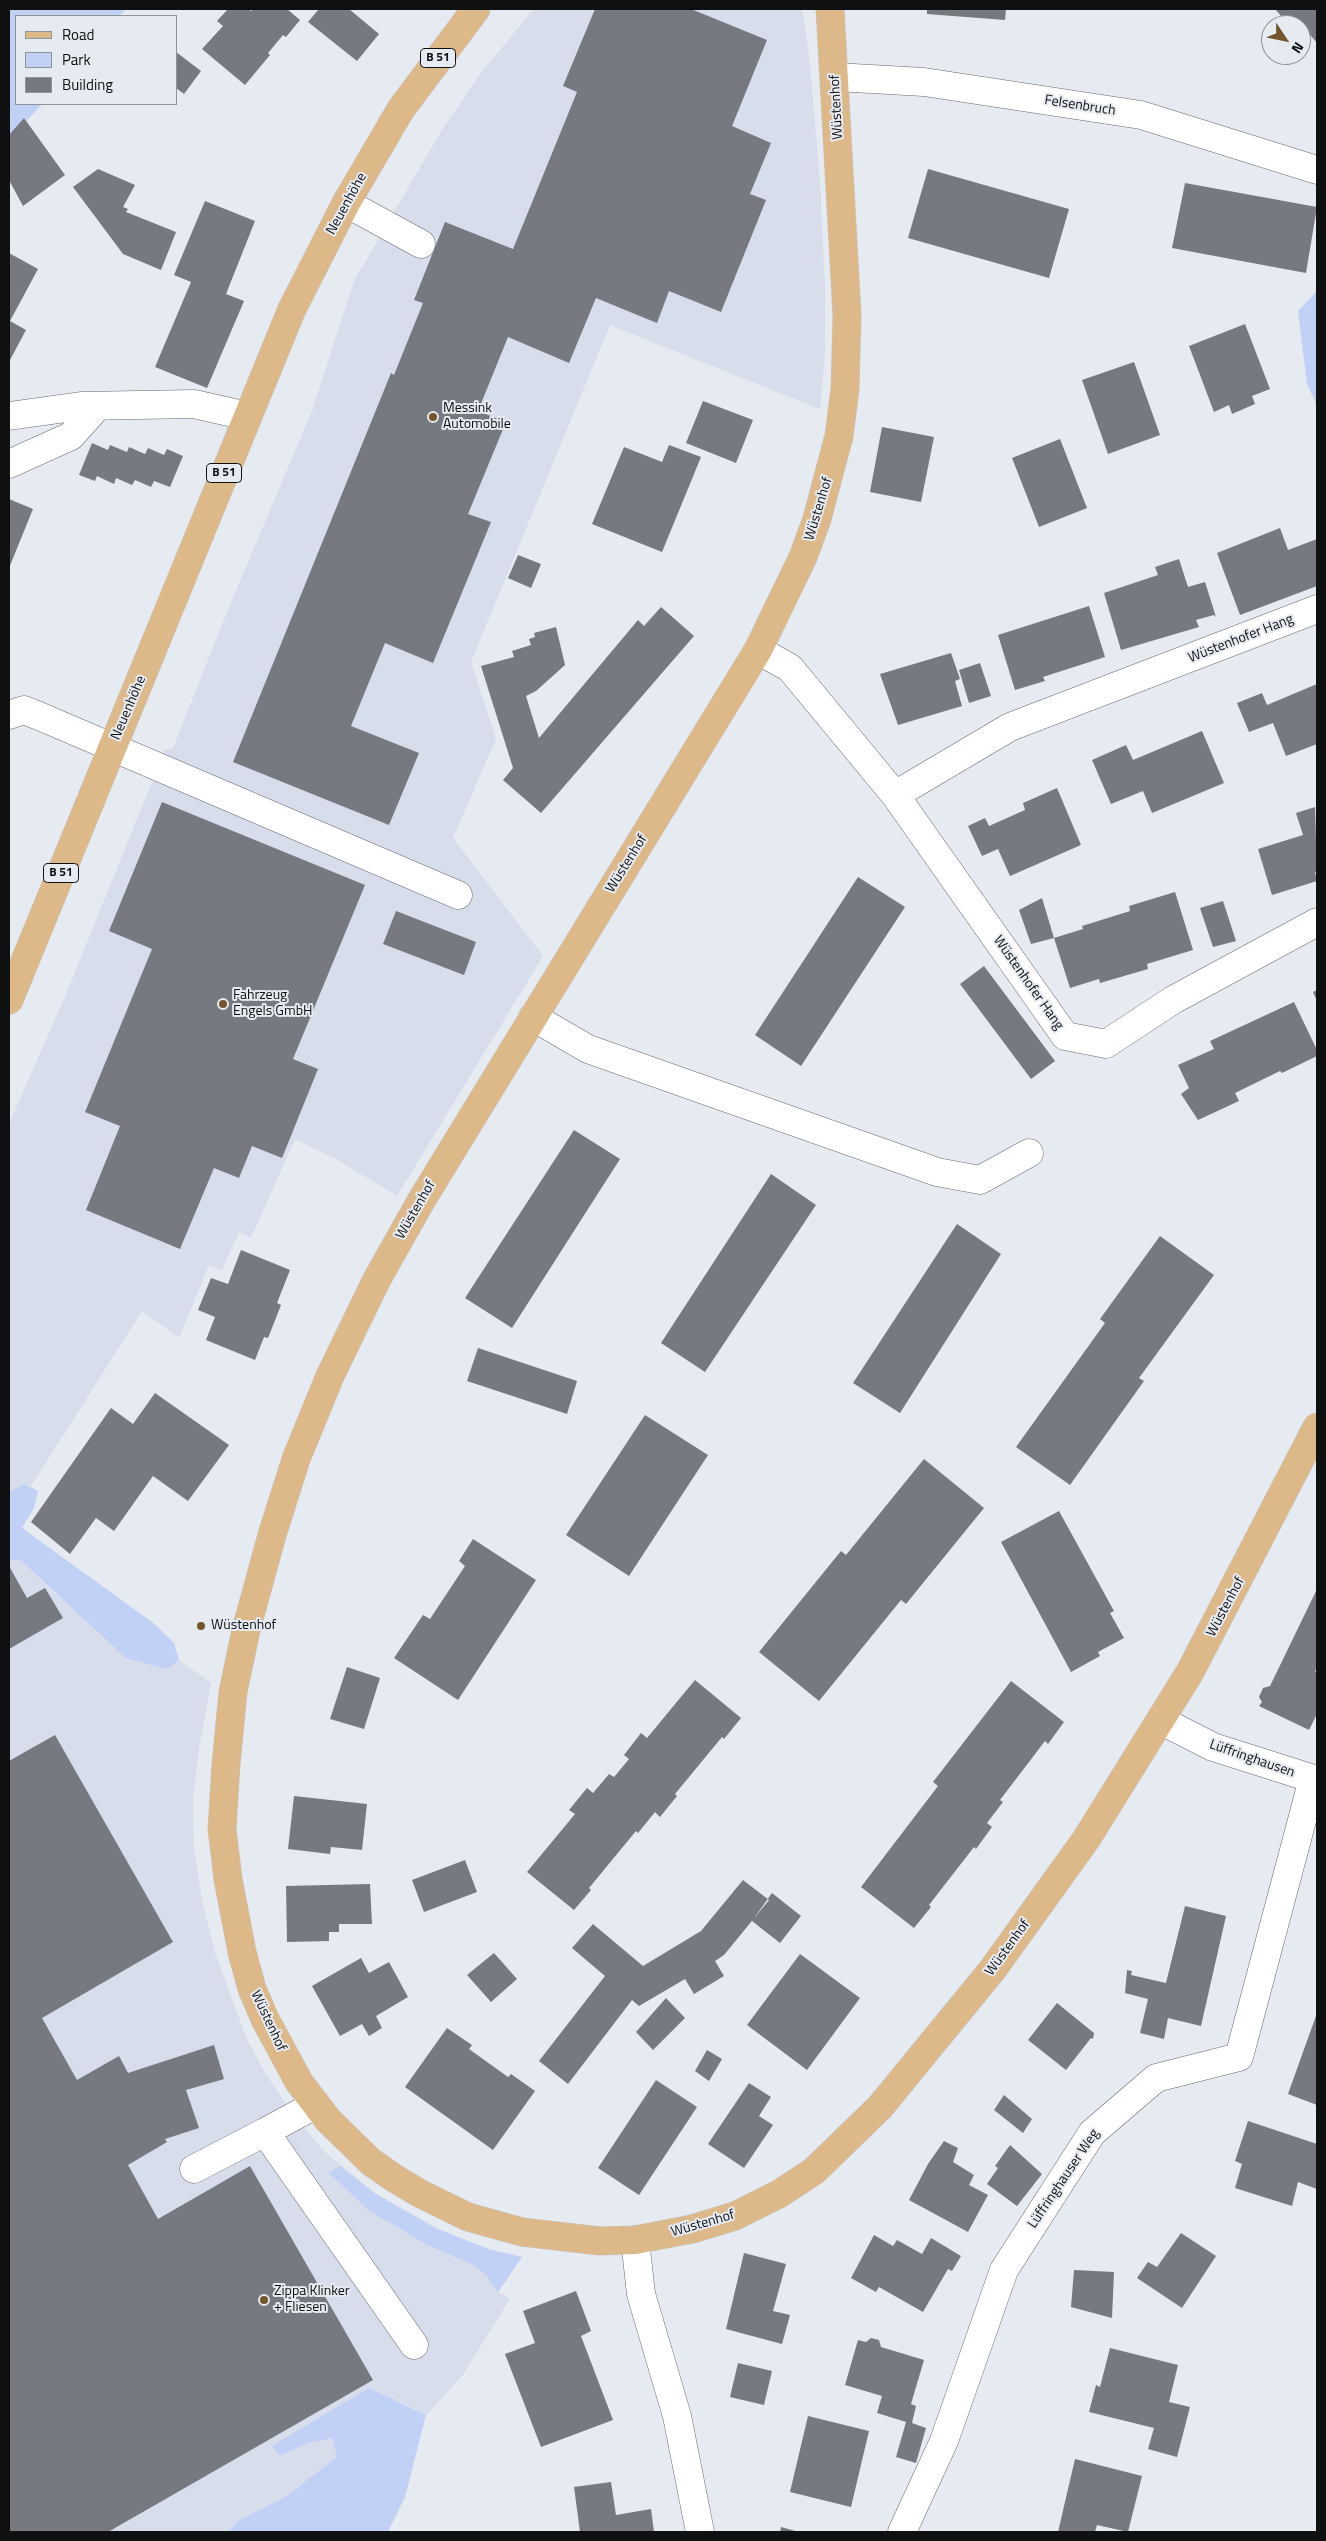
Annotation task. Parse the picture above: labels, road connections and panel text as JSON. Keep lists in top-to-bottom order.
{
  "streets": {
    "main road": ["B 51", "Wüstenhof", "Neuenhöhe"],
    "street": [
      "Felsenbruch",
      "Wüstenhofer Hang",
      "Lüffringhausen",
      "Lüffringhauser Weg"
    ]
  },
  "crossings": [
    ["Felsenbruch", "Wüstenhof"],
    ["Wüstenhof", "Wüstenhofer Hang"],
    ["Wüstenhof", "Lüffringhausen"],
    ["Lüffringhausen", "Lüffringhauser Weg"]
  ],
  "places": [
    "Messink Automobile",
    "Fahrzeug Engels GmbH",
    "Wüstenhof",
    "Zippa Klinker + Fliesen"
  ],
  "legend": ["Road", "Park", "Building"],
  "north": "bottom right"
}
